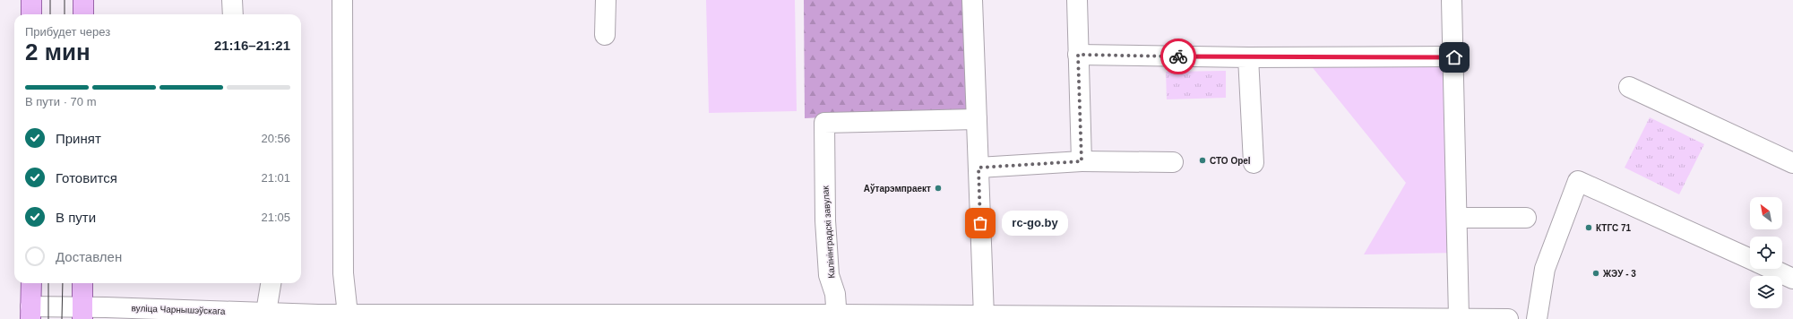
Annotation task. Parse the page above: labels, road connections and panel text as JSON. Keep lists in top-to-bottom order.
{
  "streets": {
    "street": ["Калінінградскі завулак", "вуліца Чарнышэўскага"]
  },
  "crossings": [
    ["Калінінградскі завулак", "вуліца Чарнышэўскага"]
  ],
  "places": [
    "СТО Opel",
    "Аўтарэмпраект",
    "rc-go.by",
    "КТГС 71",
    "ЖЭУ - 3"
  ],
  "north": "top left",
  "page": {
    "heading": ["2 мин", "Прибудет через", "21:16–21:21"],
    "bar": "В пути · 70 m",
    "list": [
      ["Принят", "20:56"],
      ["Готовится", "21:01"],
      ["В пути", "21:05"],
      "Доставлен"
    ],
    "bubble": "rc-go.by"
  }
}
